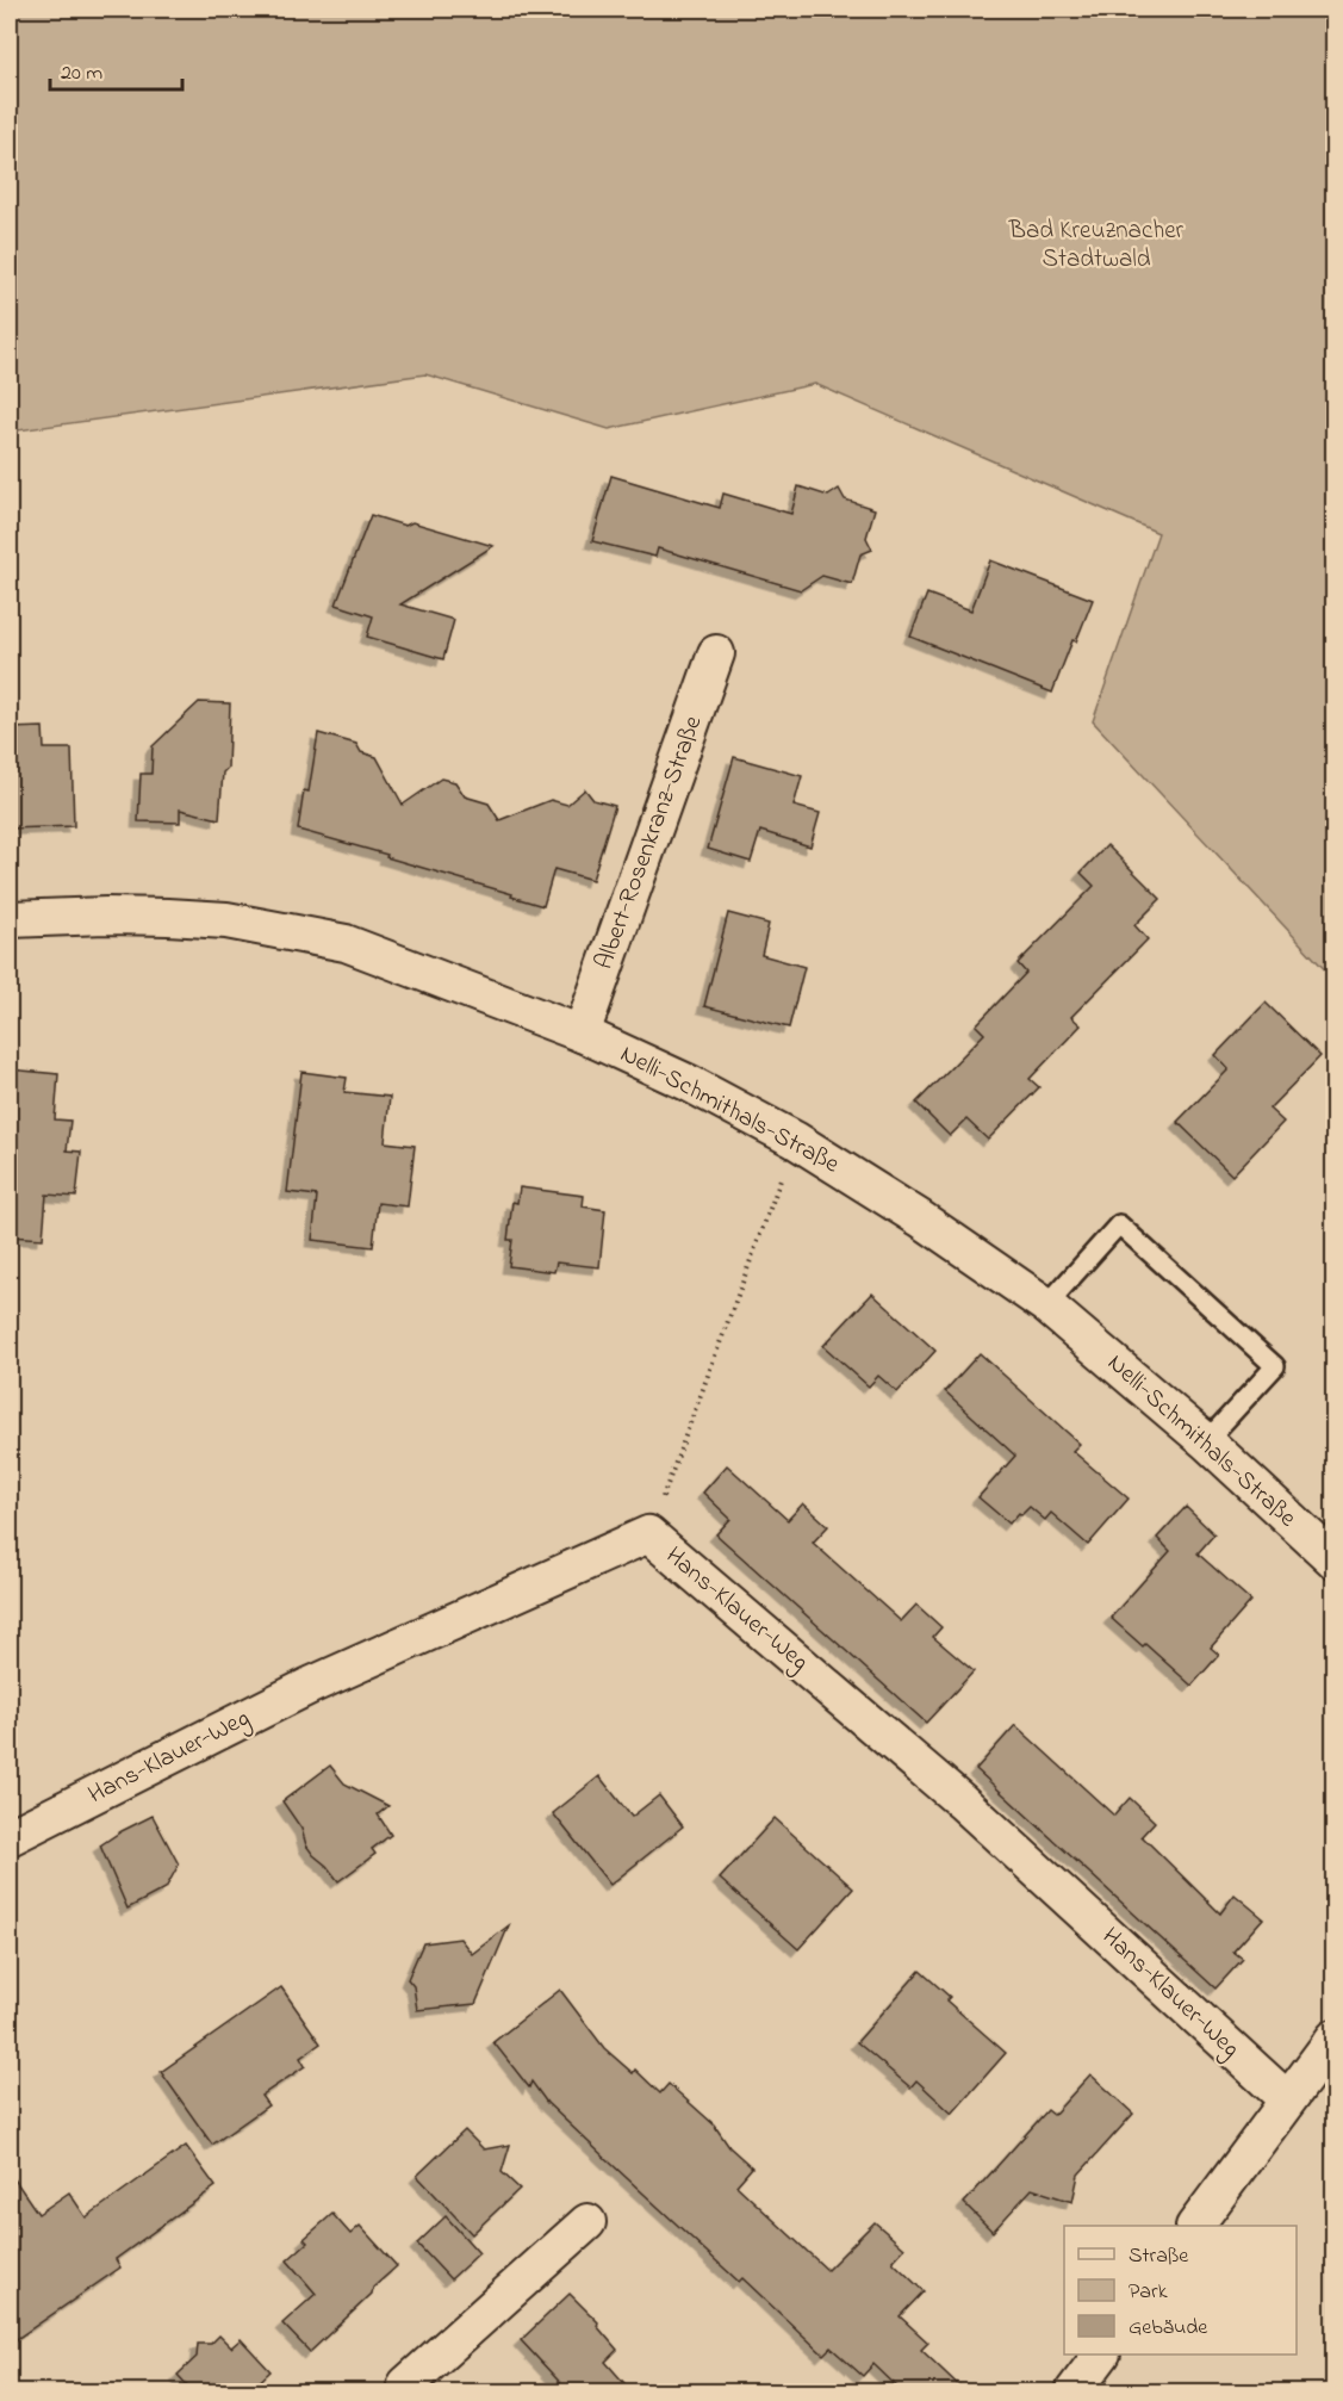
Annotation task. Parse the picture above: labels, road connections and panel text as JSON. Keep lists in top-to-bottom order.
{
  "streets": {
    "street": ["Albert-Rosenkranz-Straße", "Nelli-Schmithals-Straße", "Hans-Klauer-Weg"]
  },
  "crossings": [
    ["Albert-Rosenkranz-Straße", "Nelli-Schmithals-Straße"]
  ],
  "parks": ["Bad Kreuznacher Stadtwald"],
  "legend": ["Straße", "Park", "Gebäude"],
  "scale_bar": "20 m"
}
